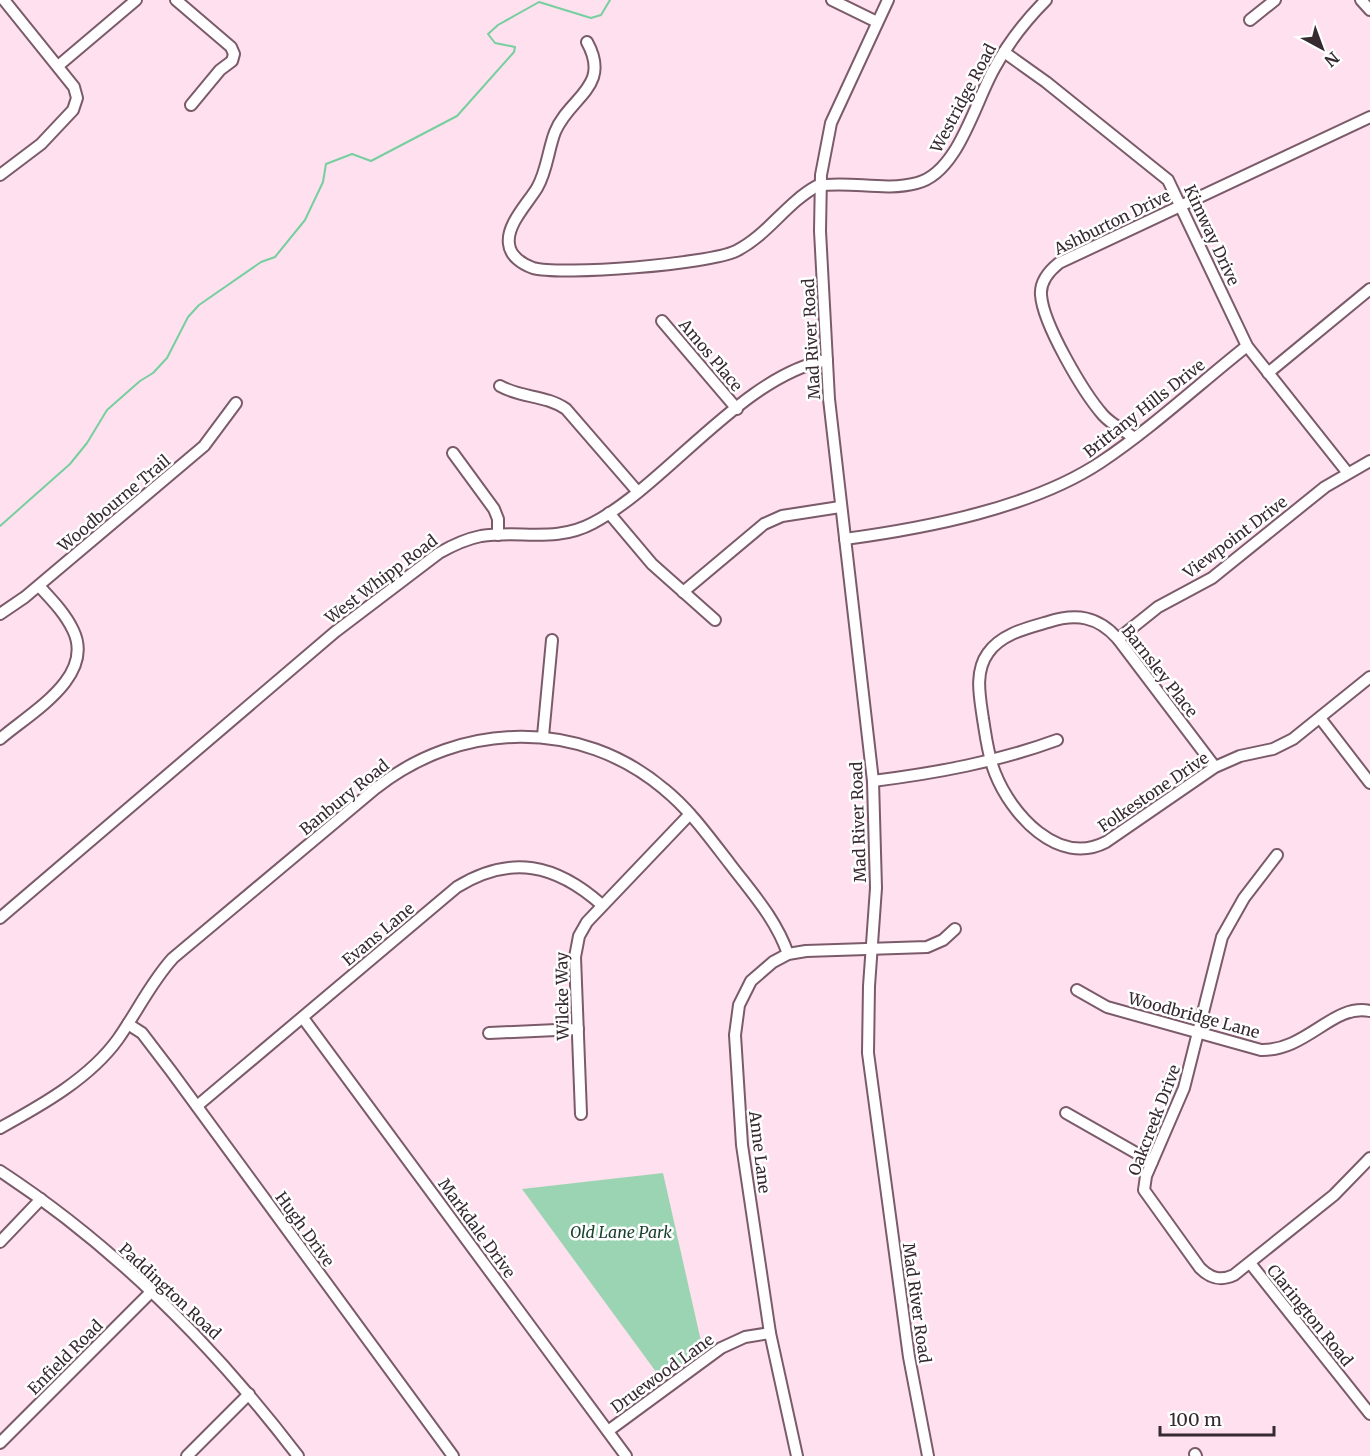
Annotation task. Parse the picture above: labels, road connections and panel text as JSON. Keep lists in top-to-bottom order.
{
  "streets": {
    "street": [
      "Westridge Road",
      "Ashburton Drive",
      "Kimway Drive",
      "Mad River Road",
      "Amos Place",
      "Brittany Hills Drive",
      "Woodbourne Trail",
      "Viewpoint Drive",
      "West Whipp Road",
      "Barnsley Place",
      "Folkestone Drive",
      "Banbury Road",
      "Evans Lane",
      "Wilcke Way",
      "Woodbridge Lane",
      "Oakcreek Drive",
      "Anne Lane",
      "Markdale Drive",
      "Hugh Drive",
      "Paddington Road",
      "Clarington Road",
      "Enfield Road",
      "Druewood Lane"
    ]
  },
  "crossings": [
    ["Westridge Road", "Kimway Drive"],
    ["Westridge Road", "Mad River Road"],
    ["Ashburton Drive", "Kimway Drive"],
    ["Ashburton Drive", "Brittany Hills Drive"],
    ["Kimway Drive", "Brittany Hills Drive"],
    ["Kimway Drive", "Viewpoint Drive"],
    ["Mad River Road", "Brittany Hills Drive"],
    ["Mad River Road", "West Whipp Road"],
    ["Mad River Road", "Anne Lane"],
    ["Amos Place", "West Whipp Road"],
    ["Viewpoint Drive", "Barnsley Place"],
    ["Barnsley Place", "Folkestone Drive"],
    ["Banbury Road", "Wilcke Way"],
    ["Banbury Road", "Anne Lane"],
    ["Banbury Road", "Hugh Drive"],
    ["Evans Lane", "Wilcke Way"],
    ["Evans Lane", "Markdale Drive"],
    ["Evans Lane", "Hugh Drive"],
    ["Woodbridge Lane", "Oakcreek Drive"],
    ["Oakcreek Drive", "Clarington Road"],
    ["Anne Lane", "Druewood Lane"],
    ["Markdale Drive", "Druewood Lane"],
    ["Paddington Road", "Enfield Road"]
  ],
  "parks": ["Old Lane Park"],
  "scale_bar": "100 m",
  "north": "bottom right"
}
